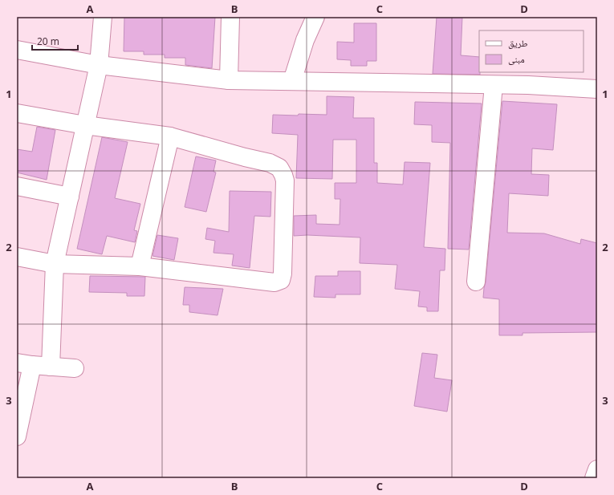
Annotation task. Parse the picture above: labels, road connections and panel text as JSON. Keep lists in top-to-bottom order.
{
  "legend": ["طريق", "مبنى"],
  "scale_bar": "20 m",
  "grid": {
    "columns": [
      "A",
      "B",
      "C",
      "D"
    ],
    "rows": ["1", "2", "3"]
  }
}
